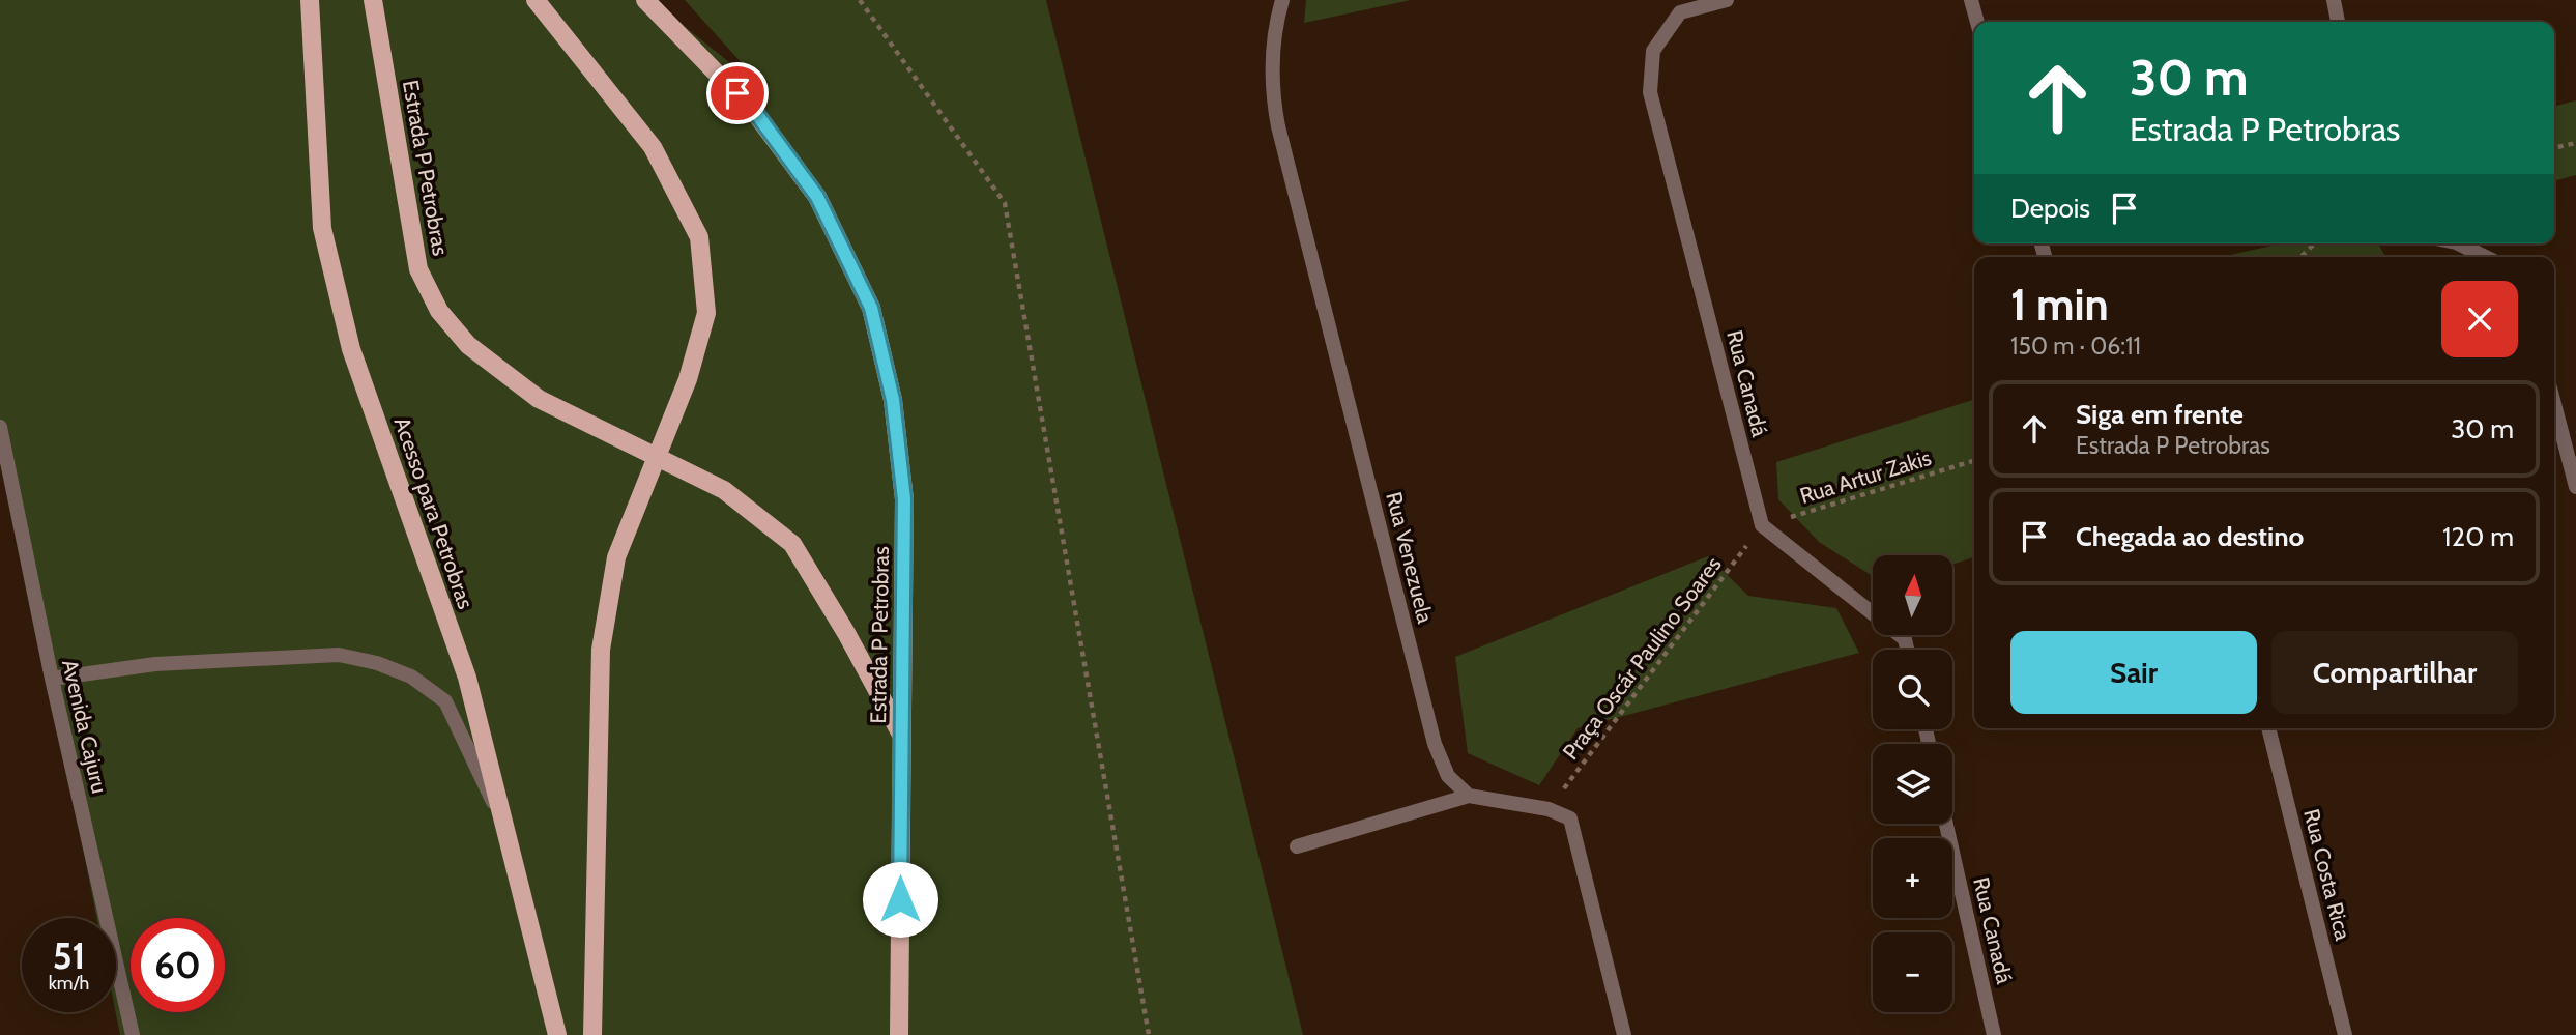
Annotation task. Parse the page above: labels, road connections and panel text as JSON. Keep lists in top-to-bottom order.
{
  "streets": {
    "main road": ["Estrada P Petrobras", "Acesso para Petrobras"],
    "street": [
      "Rua Canadá",
      "Rua Venezuela",
      "Avenida Cajuru",
      "Rua Costa Rica"
    ],
    "path": ["Rua Artur Zakis", "Praça Oscár Paulino Soares"]
  },
  "crossings": [
    ["Rua Canadá", "Rua Artur Zakis"],
    ["Rua Canadá", "Praça Oscár Paulino Soares"],
    ["Rua Artur Zakis", "Praça Oscár Paulino Soares"]
  ],
  "north": "top",
  "page": {
    "turn": ["30 m", "Estrada P Petrobras"],
    "then": "Depois",
    "heading": ["1 min", "150 m · 06:11"],
    "list": [
      {
        "name": "Siga em frente",
        "note": "Estrada P Petrobras",
        "value": "30 m"
      },
      {
        "name": "Chegada ao destino",
        "value": "120 m"
      }
    ],
    "map_buttons": ["+", "−"],
    "buttons": ["Sair", "Compartilhar"],
    "speed": "51 km/h",
    "limit": "60"
  }
}
